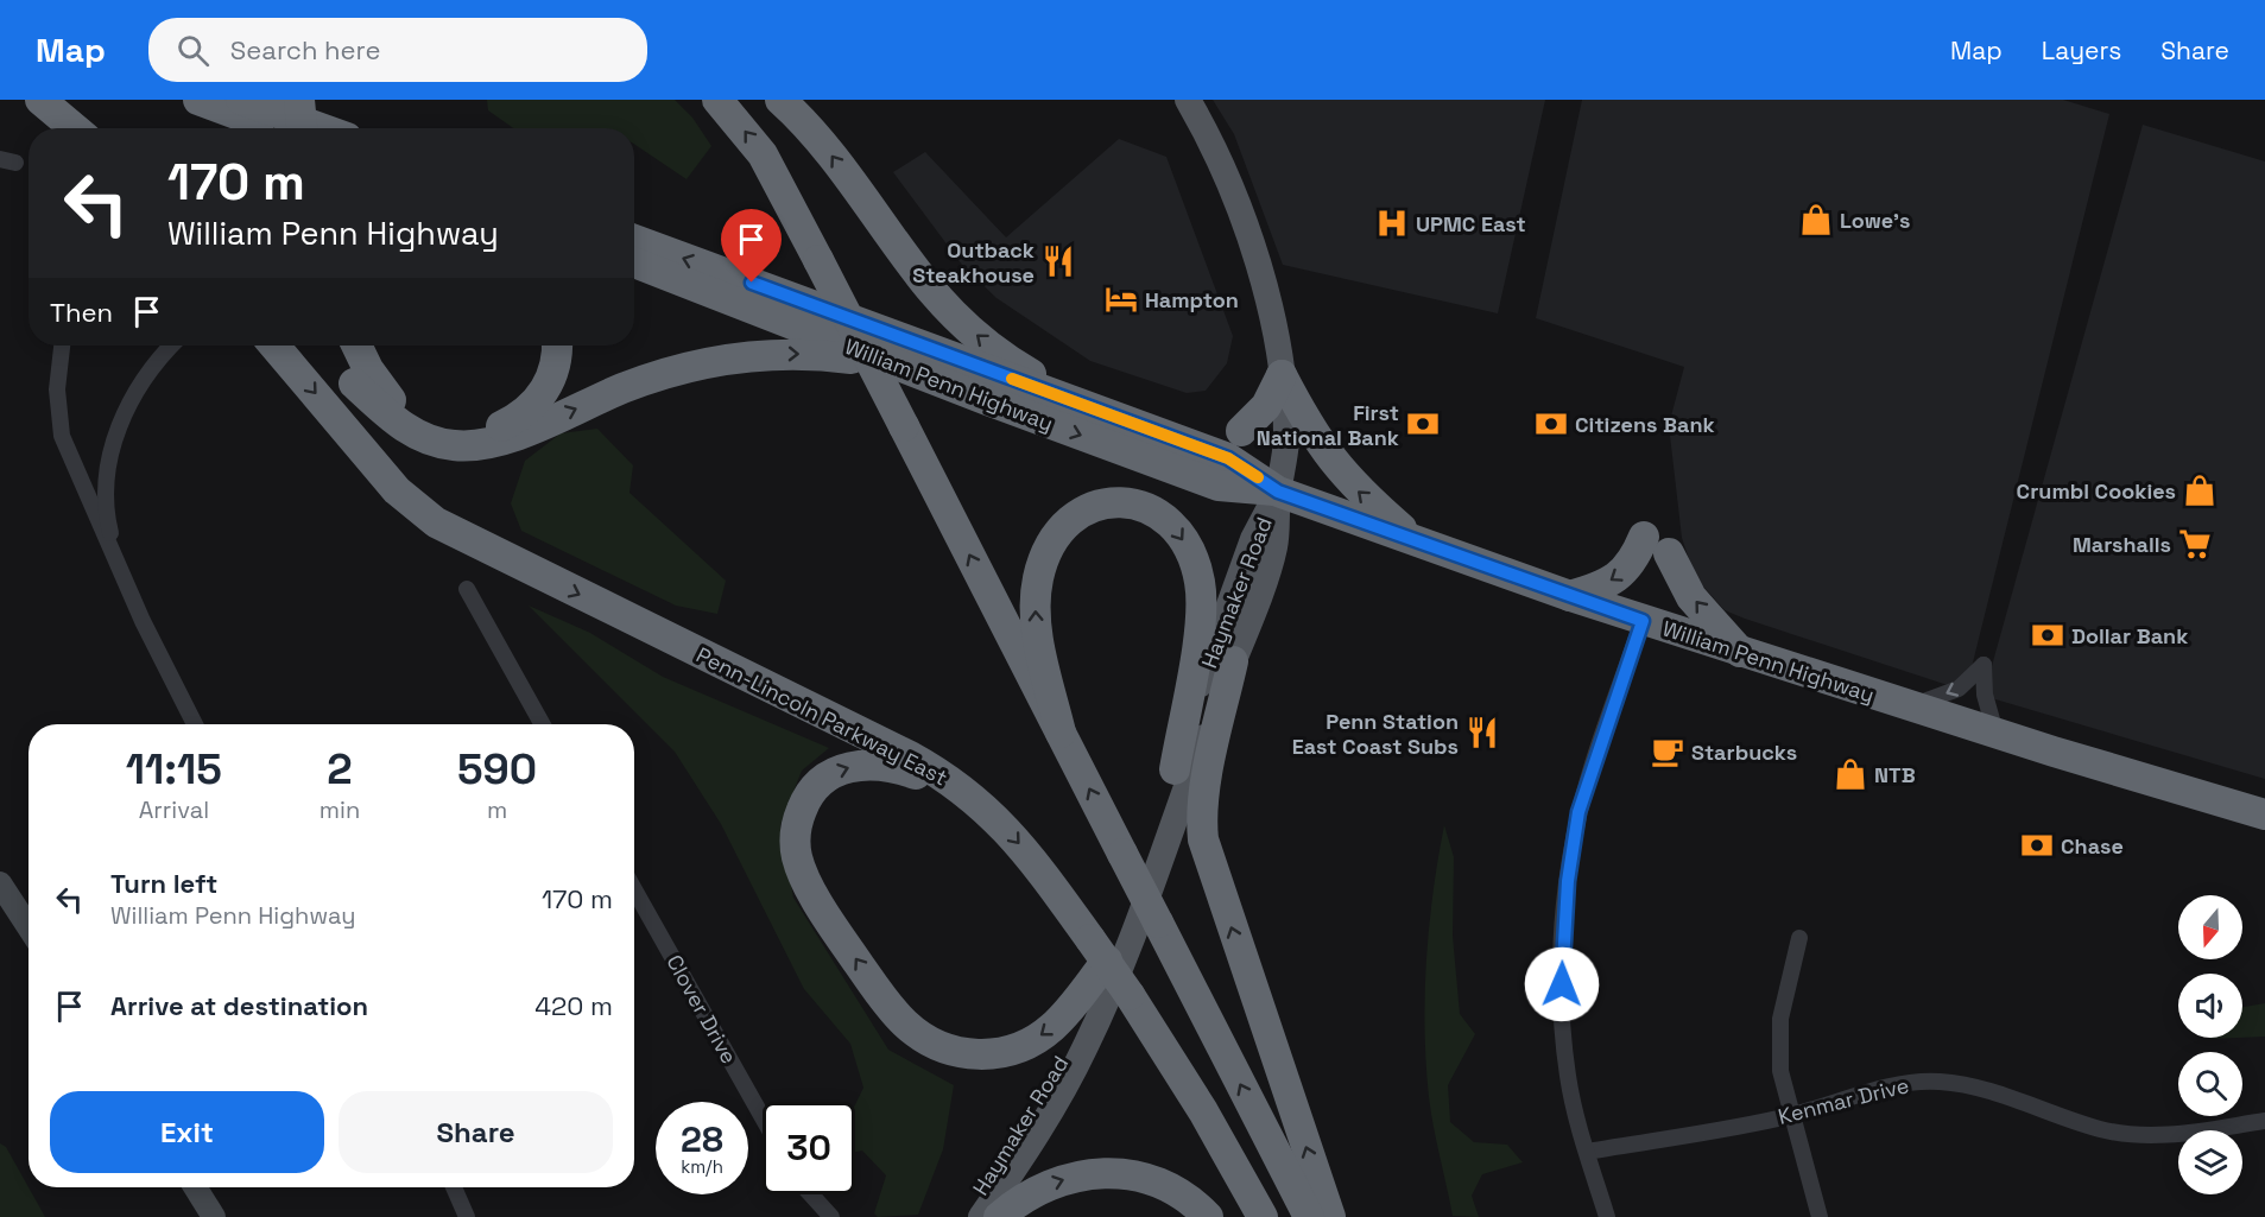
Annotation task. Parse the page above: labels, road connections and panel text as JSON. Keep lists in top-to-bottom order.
{
  "streets": {
    "highway": ["William Penn Highway", "Penn-Lincoln Parkway East"],
    "main road": ["Haymaker Road"],
    "street": ["Clover Drive", "Kenmar Drive"]
  },
  "crossings": [
    ["William Penn Highway", "Haymaker Road"],
    ["Haymaker Road", "Penn-Lincoln Parkway East"]
  ],
  "places": {
    "shop": ["Lowe's", "Crumbl Cookies", "NTB"],
    "hospital": ["UPMC East"],
    "restaurant": ["Outback Steakhouse", "Penn Station East Coast Subs"],
    "hotel": ["Hampton"],
    "bank": [
      "First National Bank",
      "Citizens Bank",
      "Dollar Bank",
      "Chase"
    ],
    "supermarket": ["Marshalls"],
    "cafe": ["Starbucks"]
  },
  "north": "bottom",
  "page": {
    "header": "Map",
    "search": "Search here",
    "nav": ["Map", "Layers", "Share"],
    "turn": ["170 m", "William Penn Highway"],
    "then": "Then",
    "eta": [
      "11:15",
      "Arrival",
      "2",
      "min",
      "590",
      "m"
    ],
    "list": [
      {
        "name": "Turn left",
        "note": "William Penn Highway",
        "value": "170 m"
      },
      {
        "name": "Arrive at destination",
        "value": "420 m"
      }
    ],
    "buttons": ["Exit", "Share"],
    "speed": "28 km/h",
    "limit": "30"
  }
}
